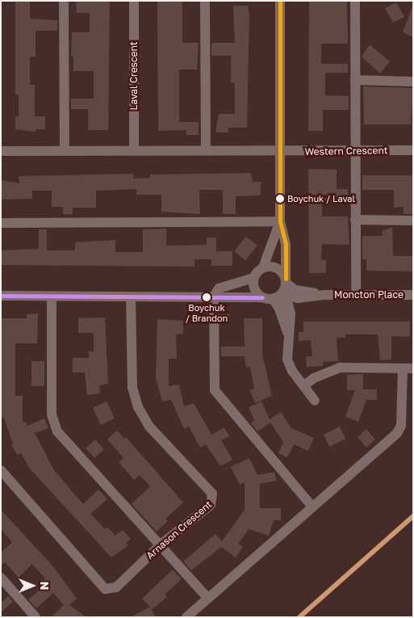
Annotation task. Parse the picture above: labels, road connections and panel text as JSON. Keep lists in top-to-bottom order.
{
  "streets": {
    "street": [
      "Laval Crescent",
      "Western Crescent",
      "Moncton Place",
      "Arnason Crescent"
    ]
  },
  "crossings": [
    ["Moncton Place", "Arnason Crescent"]
  ],
  "places": ["Boychuk / Laval", "Boychuk / Brandon"],
  "north": "right"
}
